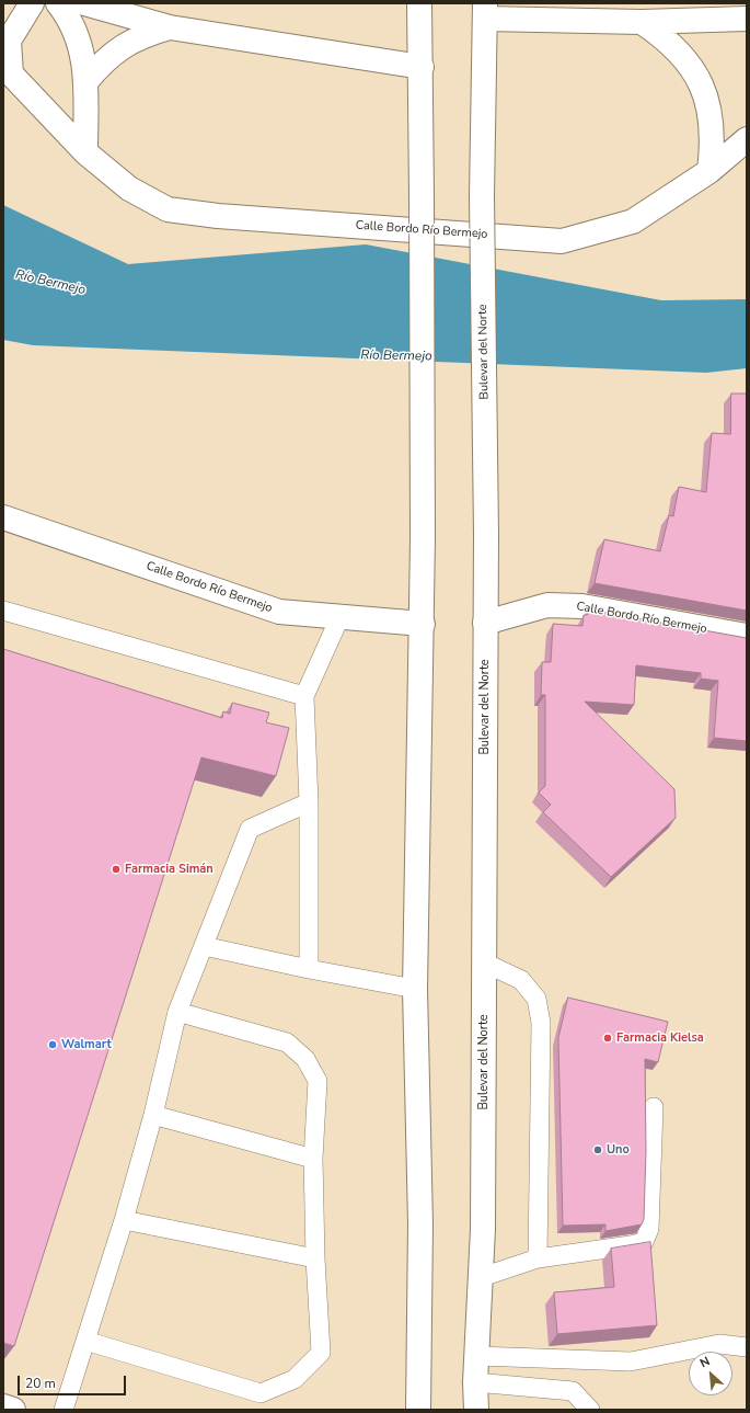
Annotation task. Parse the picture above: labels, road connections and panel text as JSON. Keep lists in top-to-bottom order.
{
  "streets": {
    "main road": ["Calle Bordo Río Bermejo", "Bulevar del Norte"]
  },
  "crossings": [
    ["Calle Bordo Río Bermejo", "Bulevar del Norte"]
  ],
  "water": ["Río Bermejo"],
  "places": [
    "Farmacia Simán",
    "Farmacia Kielsa",
    "Walmart",
    "Uno"
  ],
  "scale_bar": "20 m",
  "north": "top left"
}
